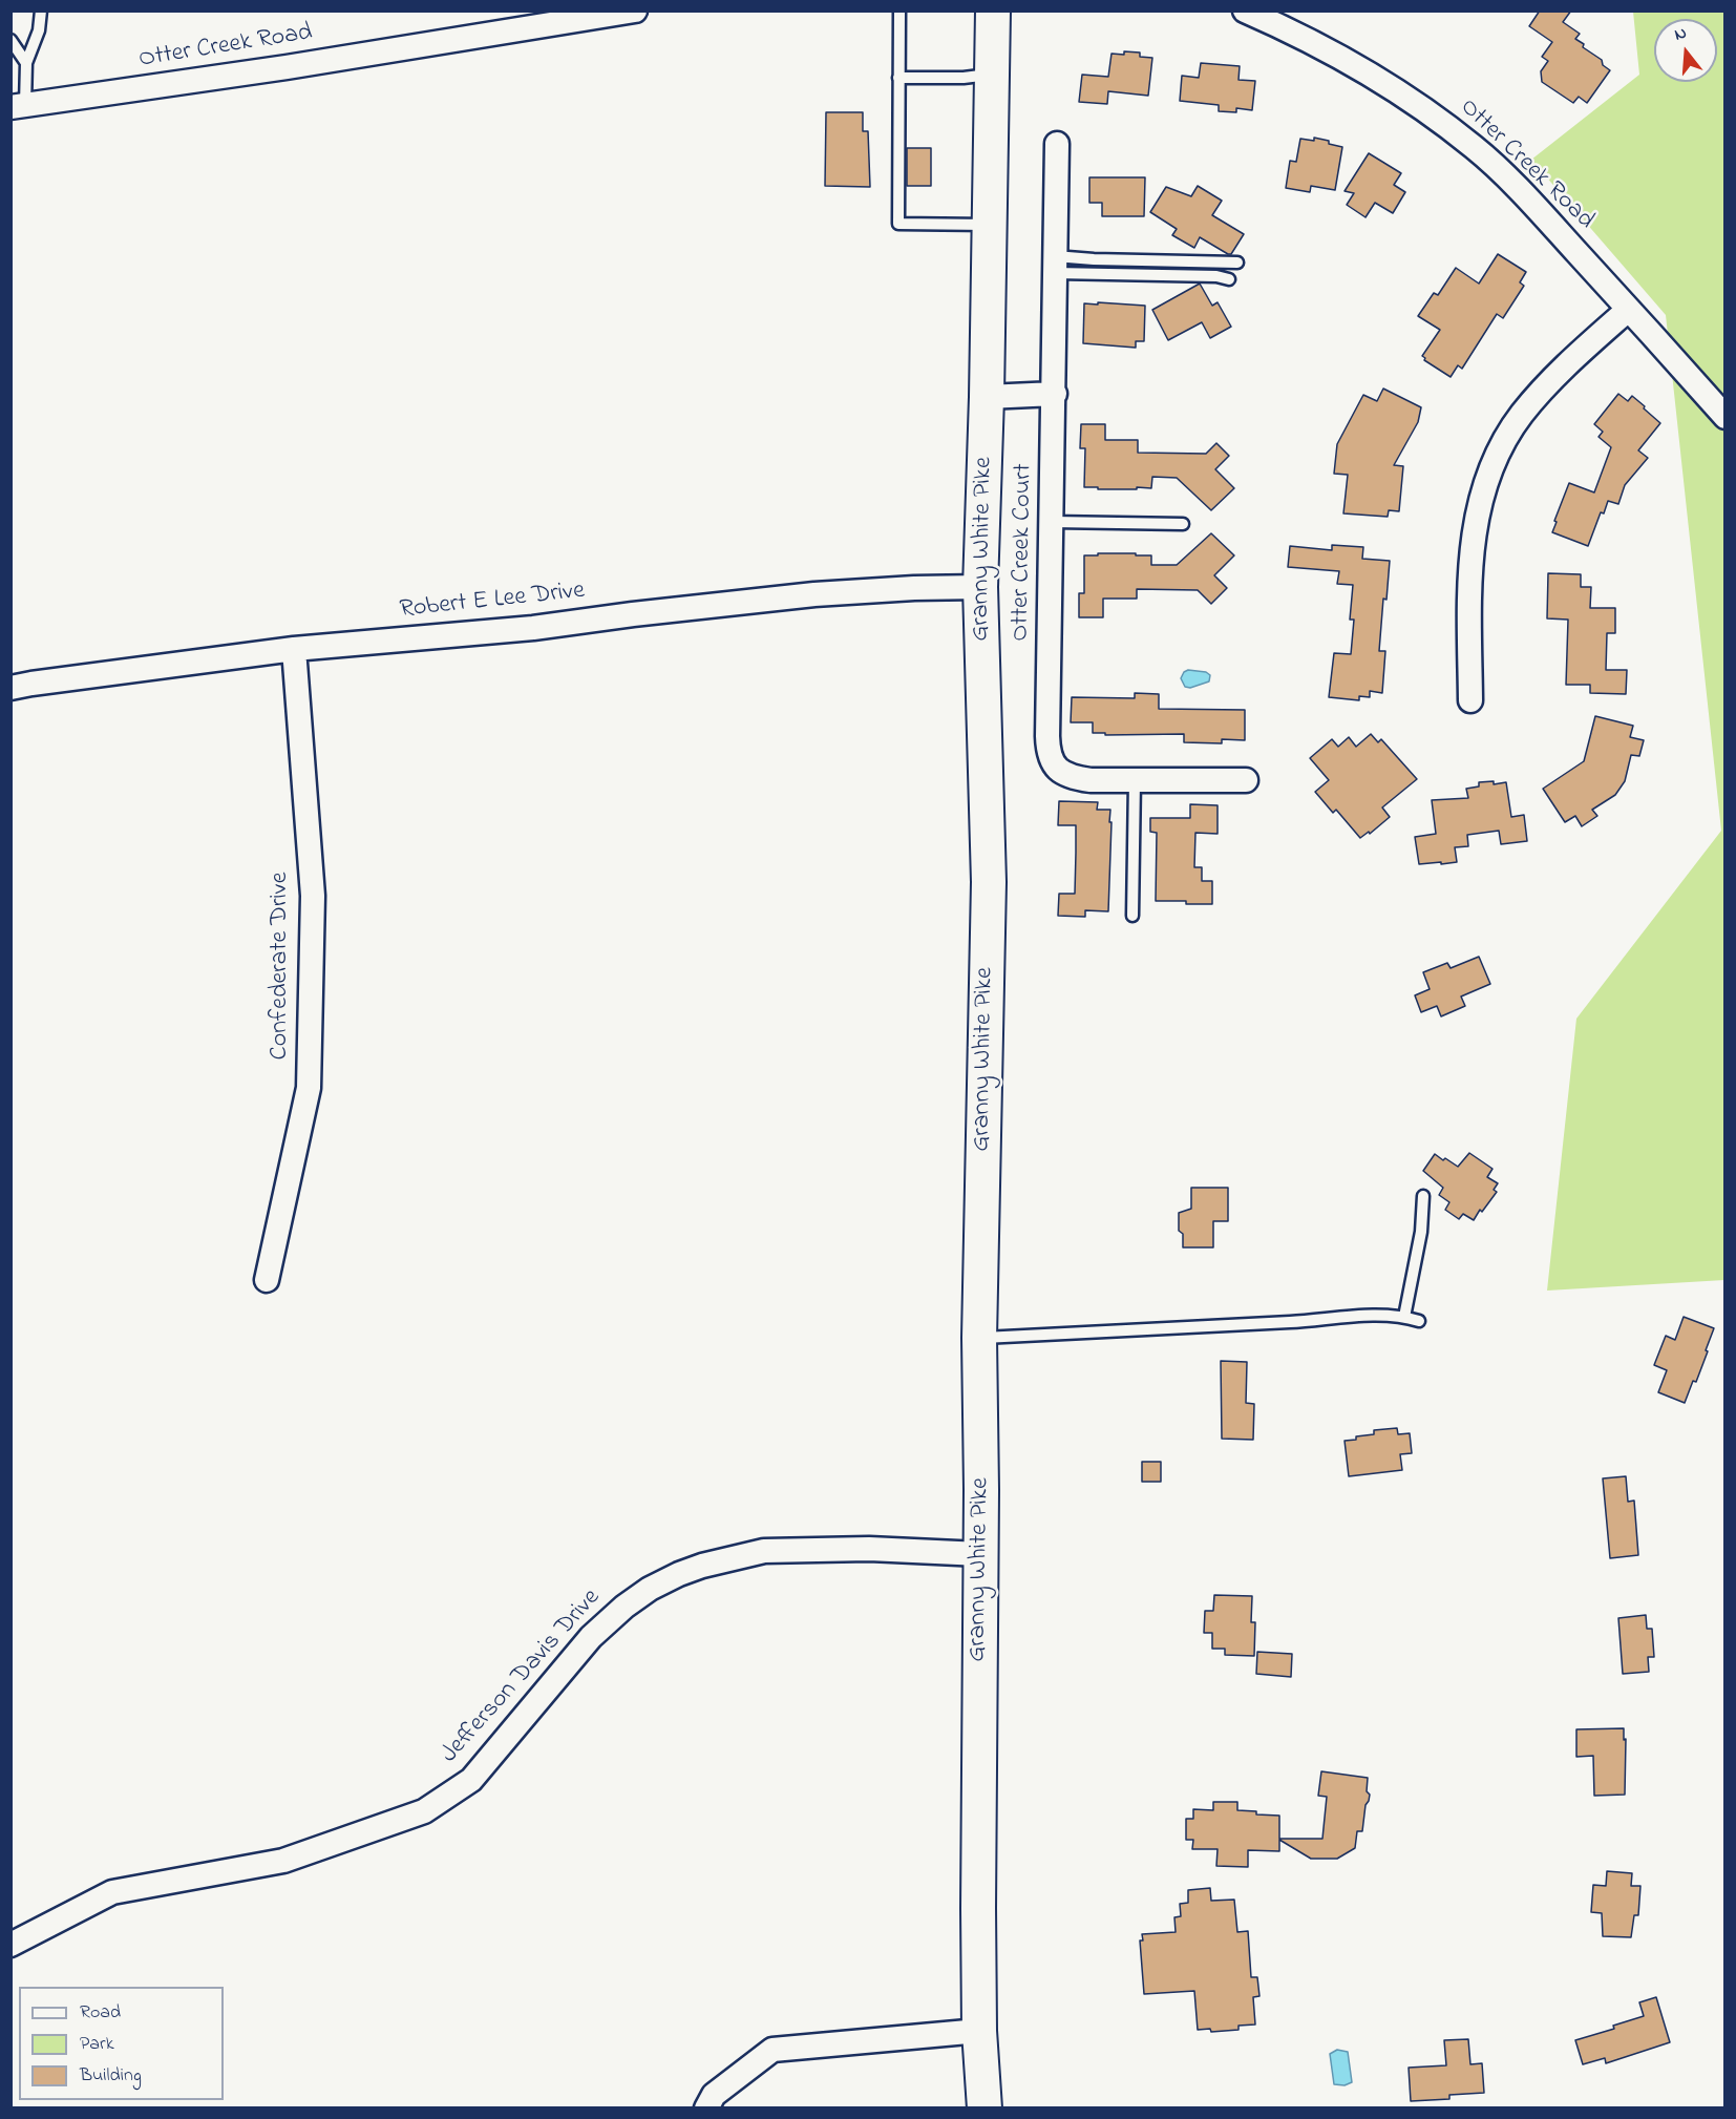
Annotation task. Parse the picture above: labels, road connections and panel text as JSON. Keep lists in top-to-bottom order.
{
  "streets": {
    "main road": ["Granny White Pike"],
    "street": [
      "Otter Creek Road",
      "Otter Creek Court",
      "Robert E Lee Drive",
      "Confederate Drive",
      "Jefferson Davis Drive"
    ]
  },
  "crossings": [
    ["Granny White Pike", "Robert E Lee Drive"],
    ["Granny White Pike", "Jefferson Davis Drive"],
    ["Robert E Lee Drive", "Confederate Drive"]
  ],
  "legend": ["Road", "Park", "Building"],
  "north": "top"
}
